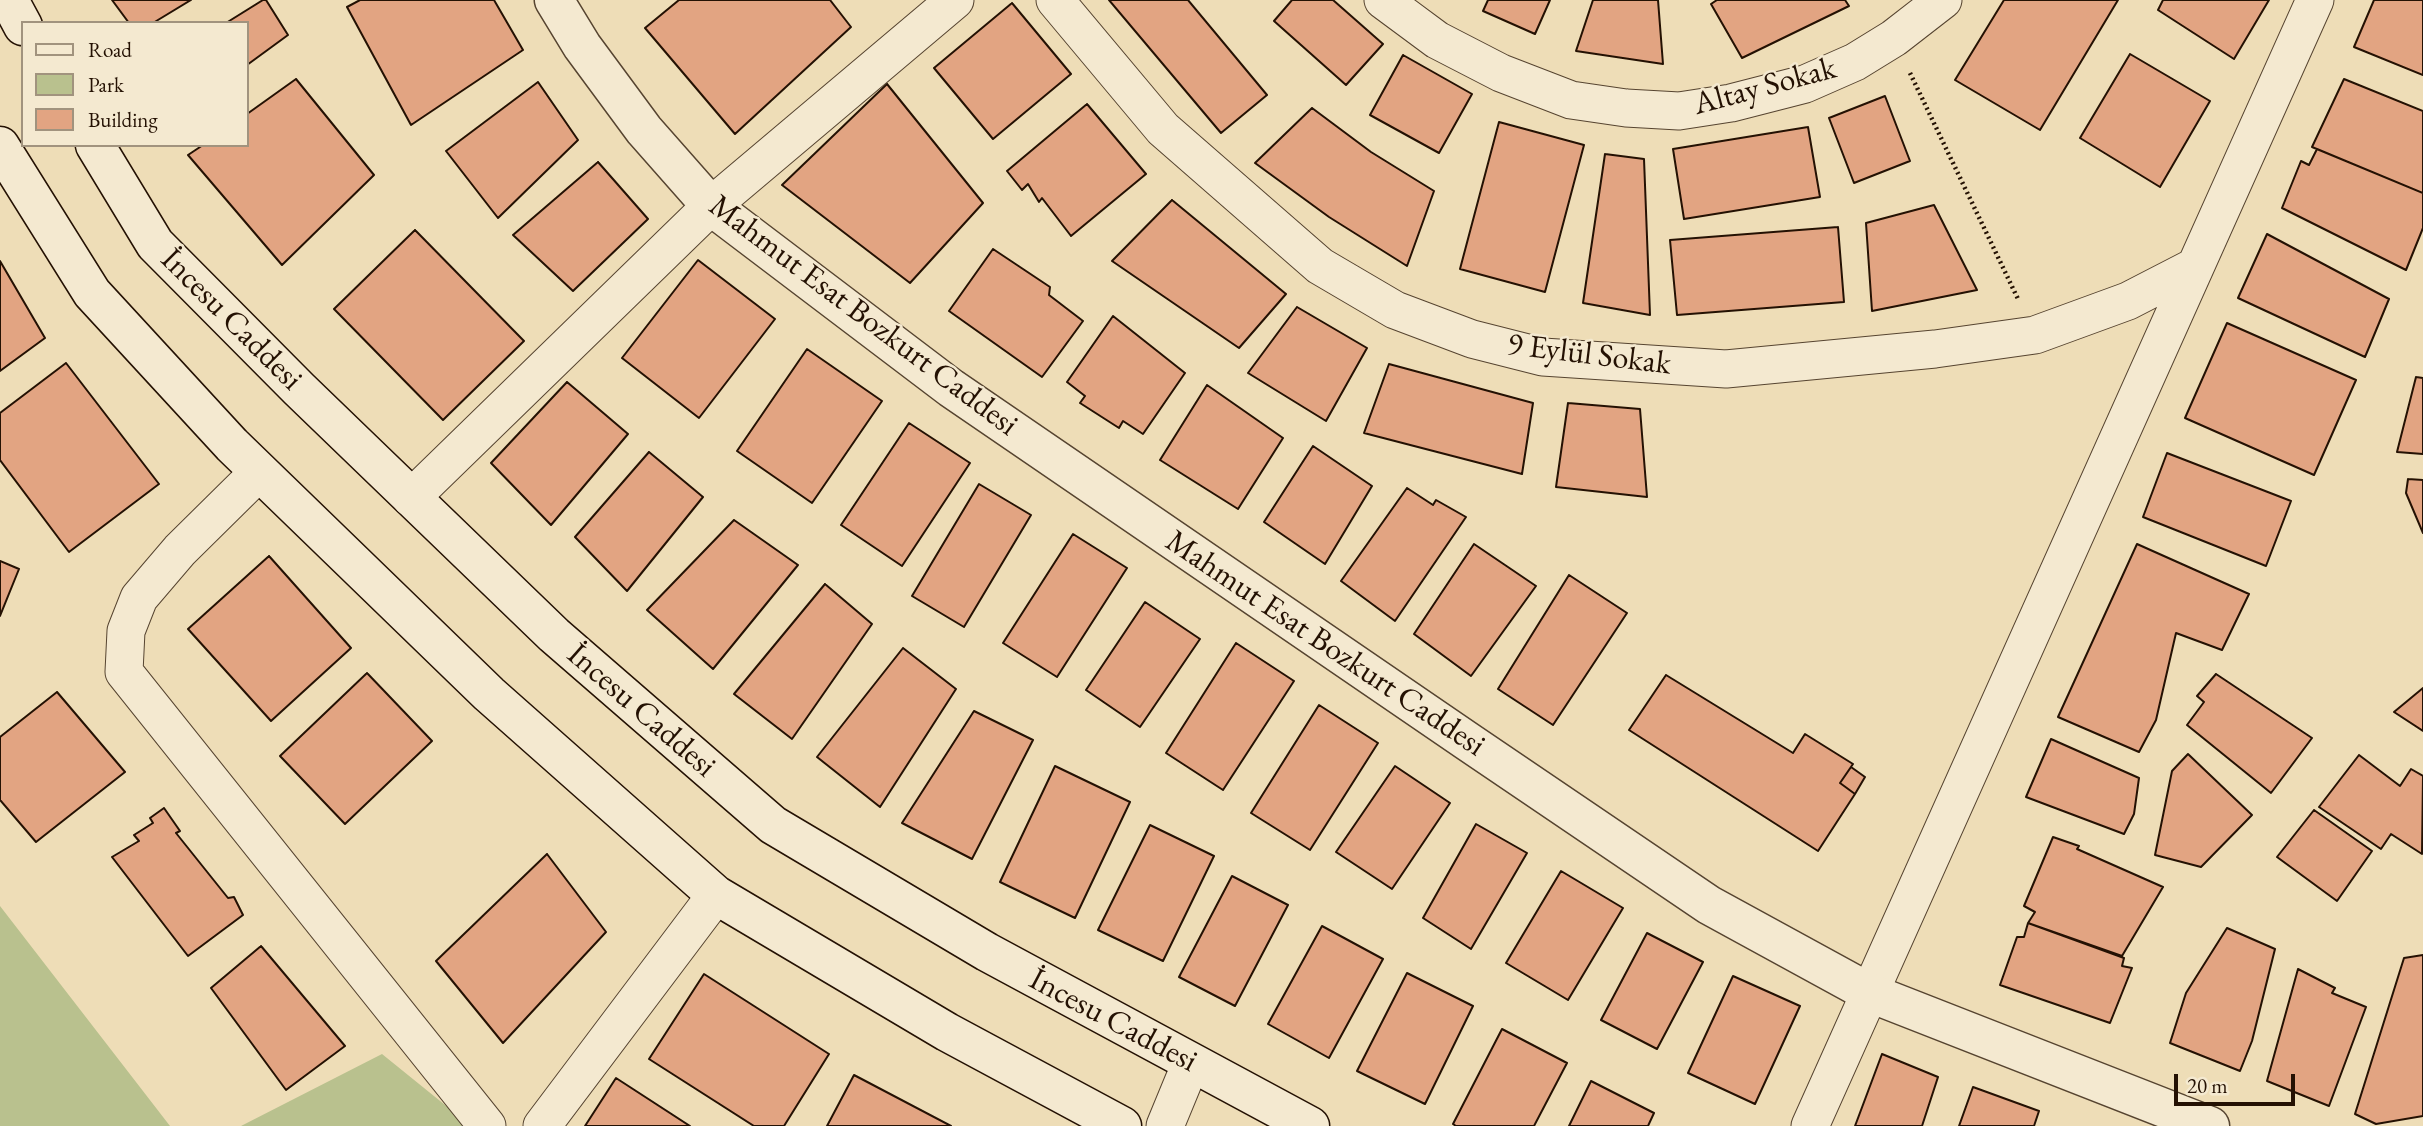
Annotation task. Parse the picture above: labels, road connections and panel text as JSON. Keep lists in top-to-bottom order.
{
  "streets": {
    "main road": ["Mahmut Esat Bozkurt Caddesi", "İncesu Caddesi"],
    "street": ["Altay Sokak", "9 Eylül Sokak"]
  },
  "legend": ["Road", "Park", "Building"],
  "scale_bar": "20 m"
}
